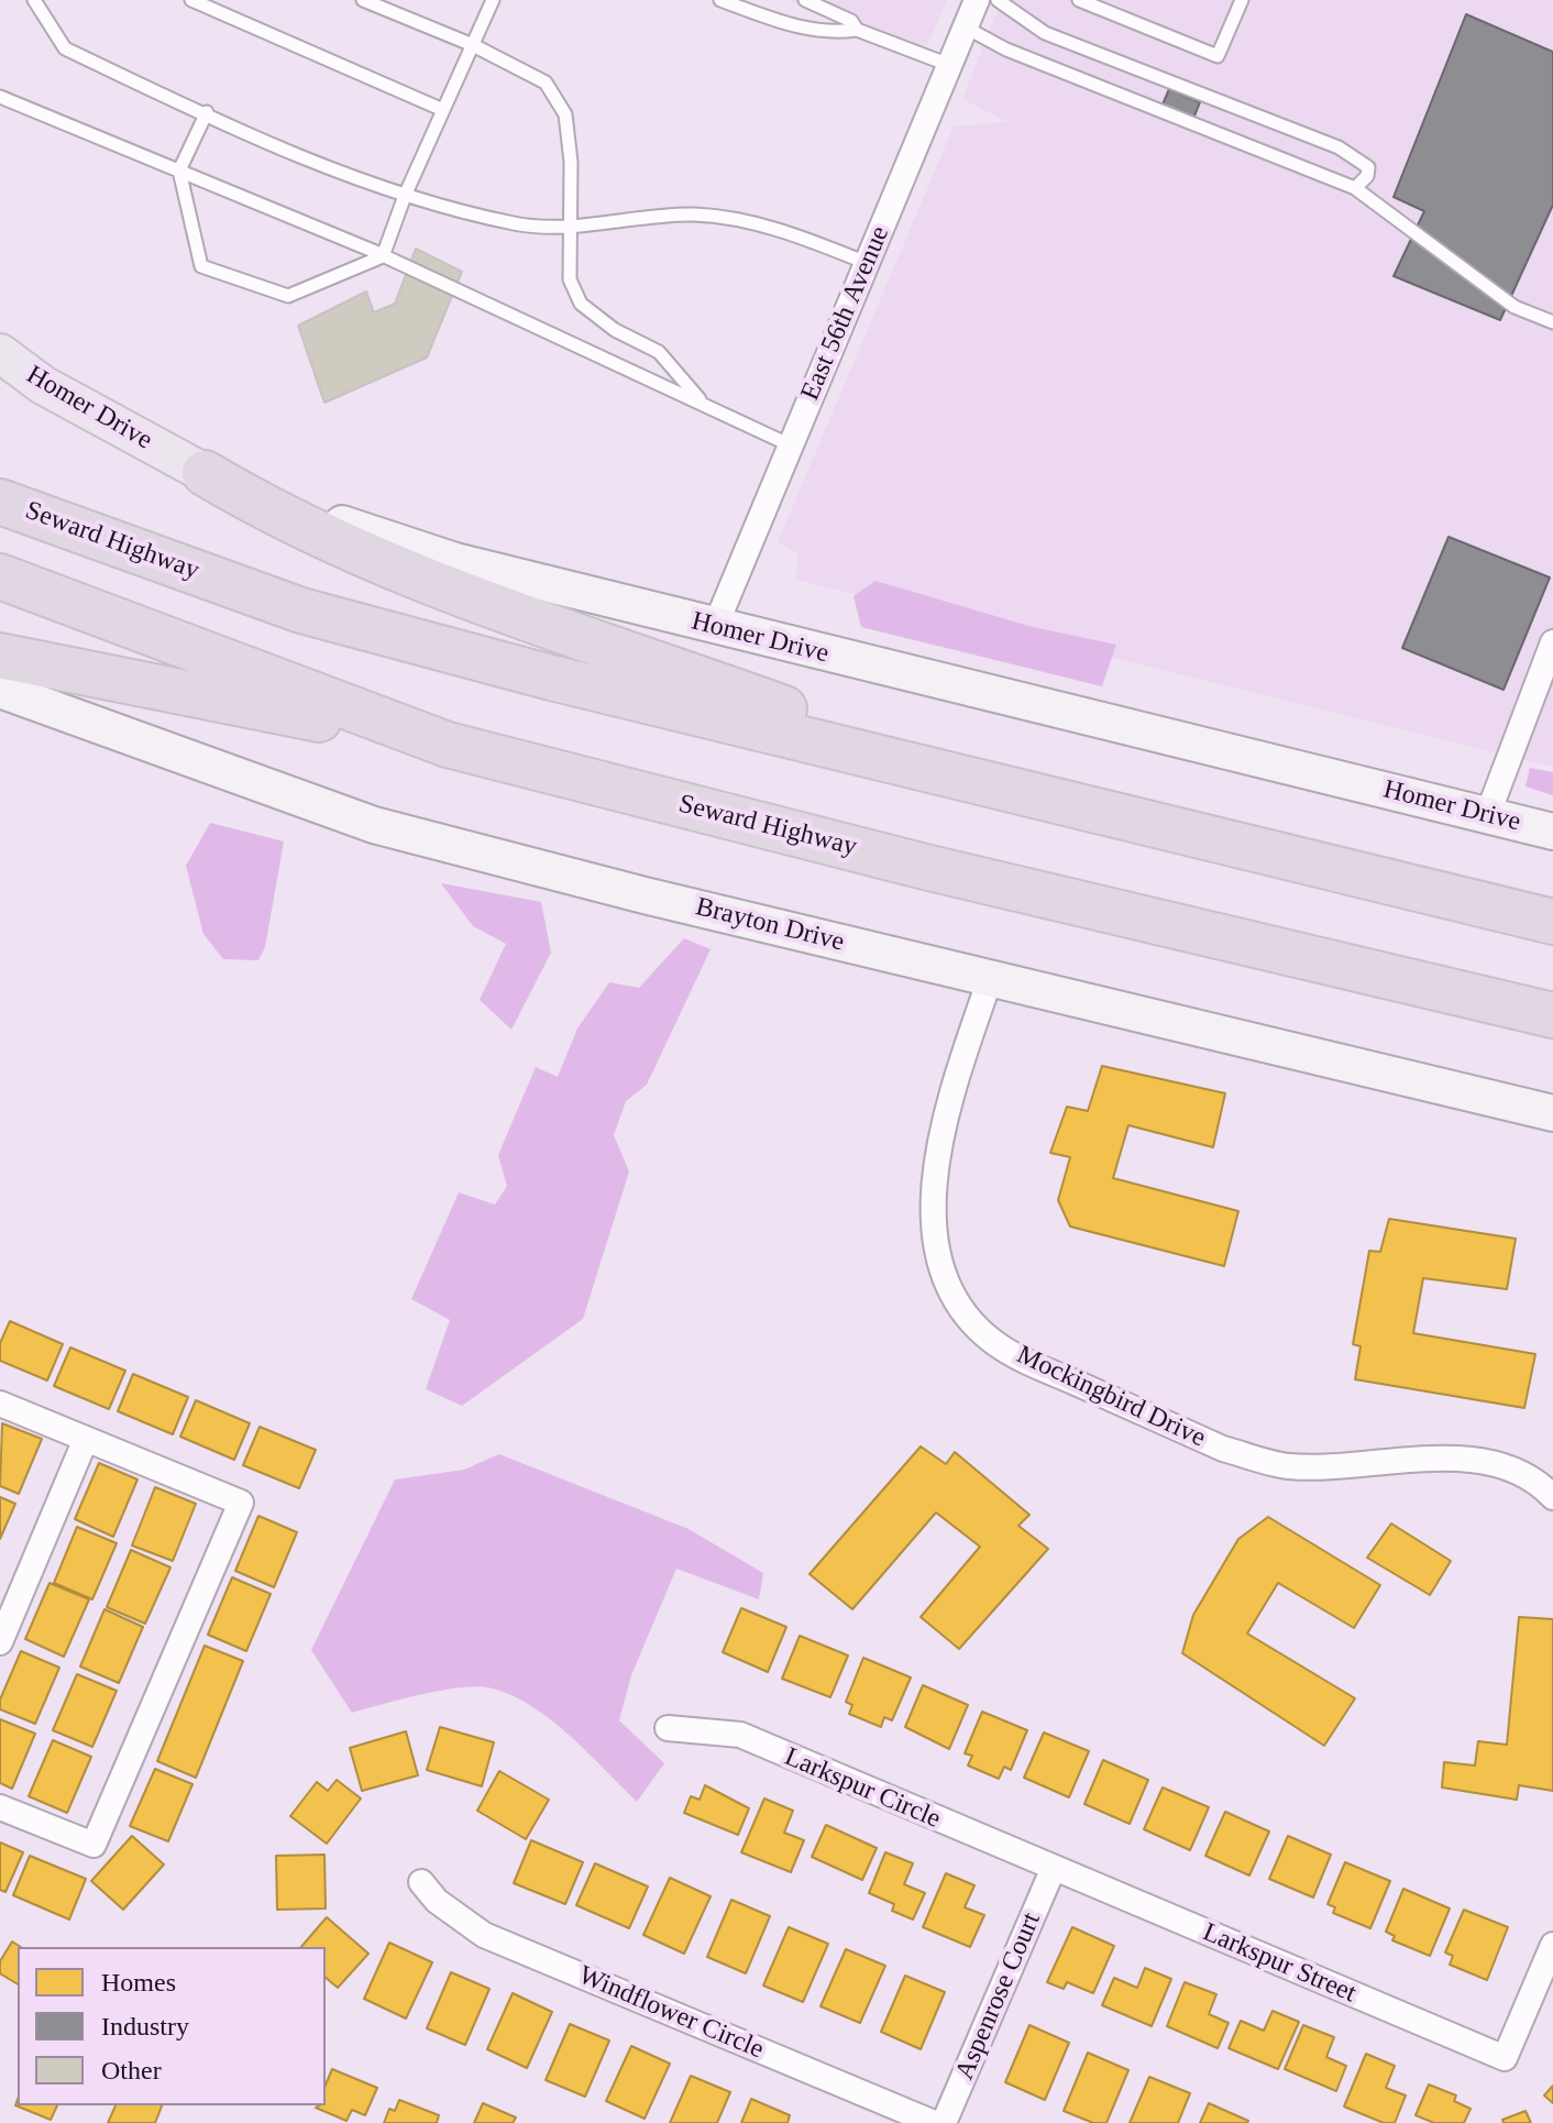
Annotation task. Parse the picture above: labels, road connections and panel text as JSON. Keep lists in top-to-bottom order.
{
  "streets": {
    "highway": ["Seward Highway"],
    "main road": ["Homer Drive", "Brayton Drive"],
    "street": [
      "East 56th Avenue",
      "Mockingbird Drive",
      "Larkspur Circle",
      "Larkspur Street",
      "Aspenrose Court",
      "Windflower Circle"
    ]
  },
  "crossings": [
    ["East 56th Avenue", "Homer Drive"],
    ["Brayton Drive", "Mockingbird Drive"],
    ["Larkspur Circle", "Larkspur Street"],
    ["Larkspur Circle", "Aspenrose Court"],
    ["Larkspur Street", "Aspenrose Court"]
  ],
  "legend": ["Homes", "Industry", "Other"]
}
